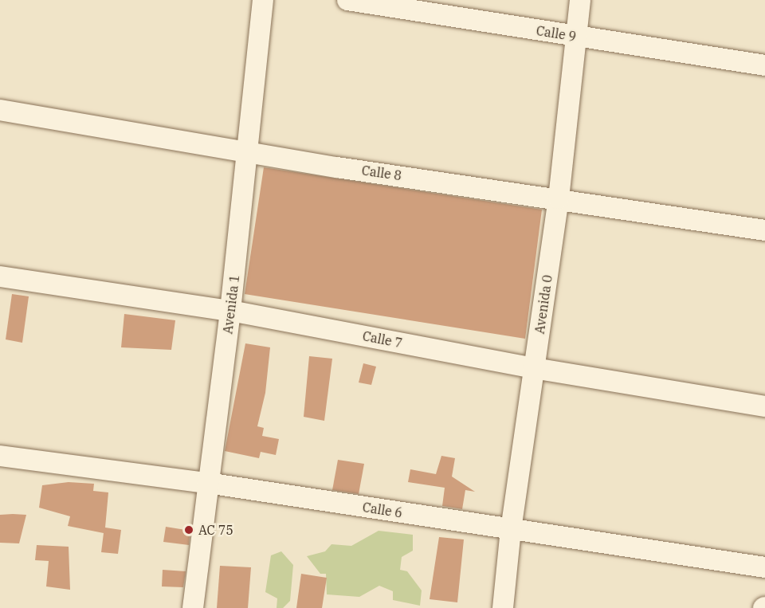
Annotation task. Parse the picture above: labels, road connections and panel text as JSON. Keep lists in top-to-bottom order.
{
  "streets": {
    "street": [
      "Calle 9",
      "Calle 8",
      "Avenida 1",
      "Avenida 0",
      "Calle 7",
      "Calle 6"
    ]
  },
  "crossings": [
    ["Calle 9", "Avenida 0"],
    ["Calle 8", "Avenida 1"],
    ["Calle 8", "Avenida 0"],
    ["Avenida 1", "Calle 7"],
    ["Avenida 1", "Calle 6"],
    ["Avenida 0", "Calle 7"],
    ["Avenida 0", "Calle 6"]
  ],
  "places": ["AC 75"]
}
